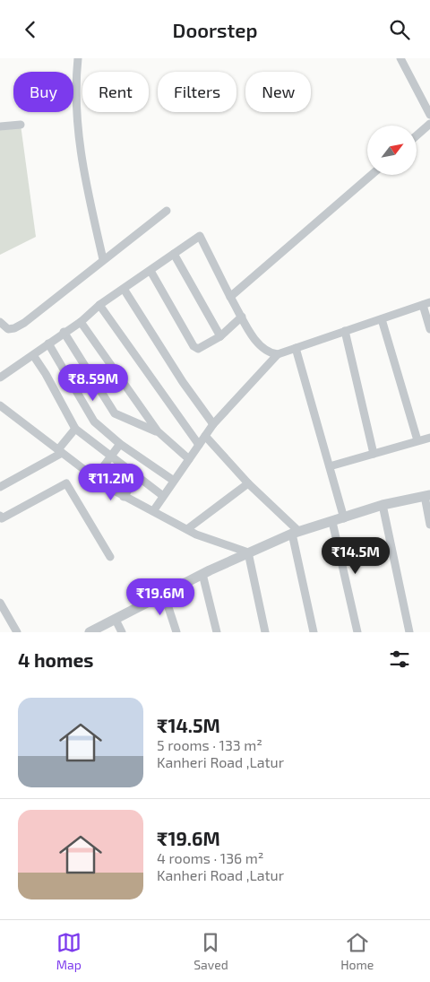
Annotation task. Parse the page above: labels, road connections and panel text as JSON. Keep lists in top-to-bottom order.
{
  "north": "top right",
  "page": {
    "header": "Doorstep",
    "chip": [
      "Buy",
      "Rent",
      "Filters",
      "New"
    ],
    "price": [
      "₹8.59M",
      "₹11.2M",
      "₹14.5M",
      "₹19.6M"
    ],
    "heading": "4 homes",
    "list": [
      {
        "name": "₹14.5M",
        "note": "5 rooms · 133 m² · Kanheri Road ,Latur"
      },
      {
        "name": "₹19.6M",
        "note": "4 rooms · 136 m² · Kanheri Road ,Latur"
      }
    ],
    "tabs": ["Map", "Saved", "Home"]
  }
}
